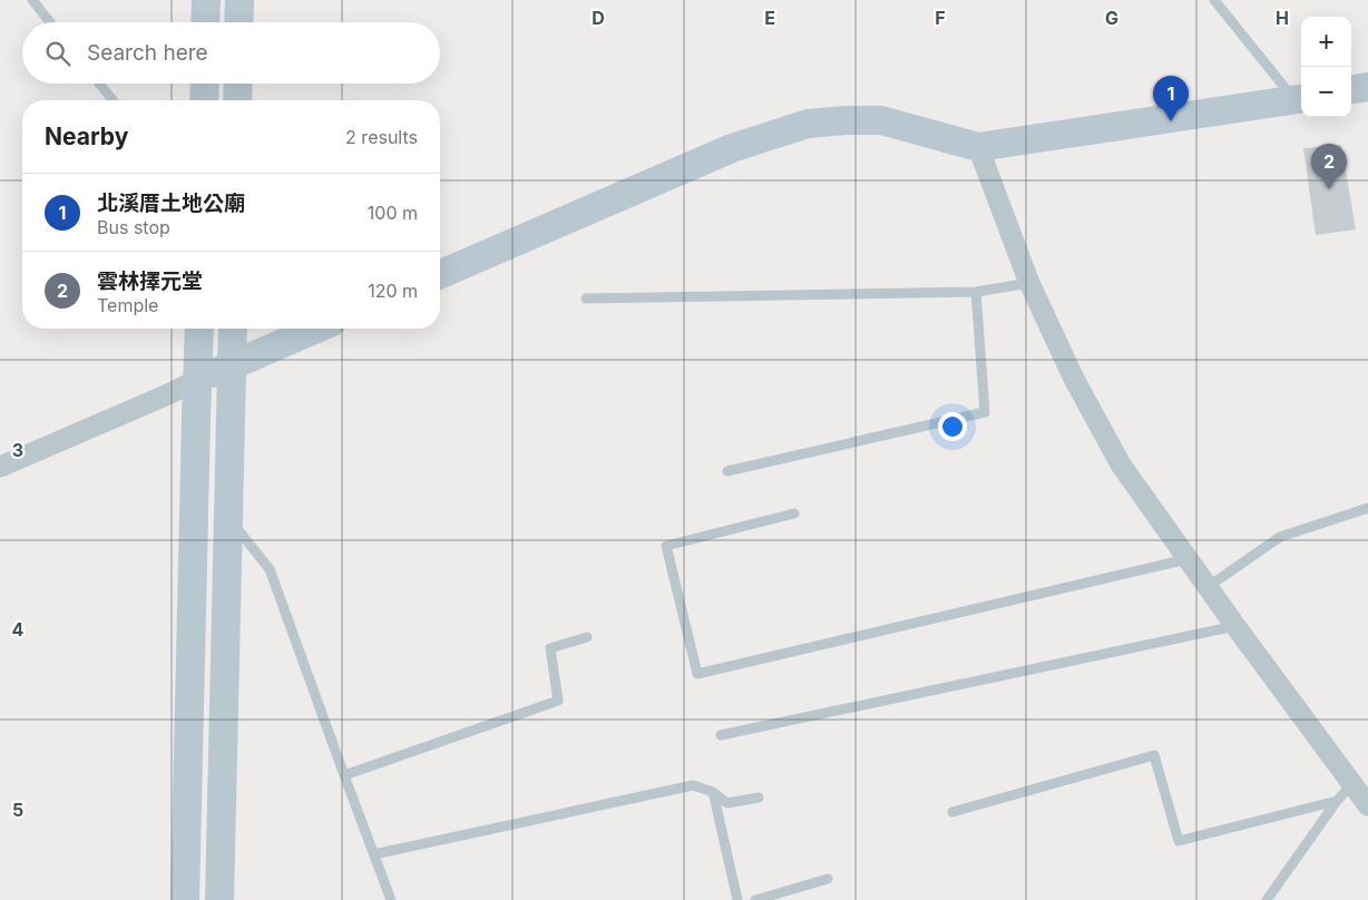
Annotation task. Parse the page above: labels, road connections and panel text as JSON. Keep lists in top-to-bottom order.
{
  "page": {
    "map_buttons": ["+", "−"],
    "search": "Search here",
    "pins": ["1", "2"],
    "heading": ["Nearby", "2 results"],
    "list": [
      {
        "mark": "1",
        "name": "北溪厝土地公廟",
        "note": "Bus stop",
        "value": "100 m"
      },
      {
        "mark": "2",
        "name": "雲林擇元堂",
        "note": "Temple",
        "value": "120 m"
      }
    ]
  },
  "grid": {
    "columns": [
      "D",
      "E",
      "F",
      "G",
      "H"
    ],
    "rows": ["3", "4", "5"]
  }
}
